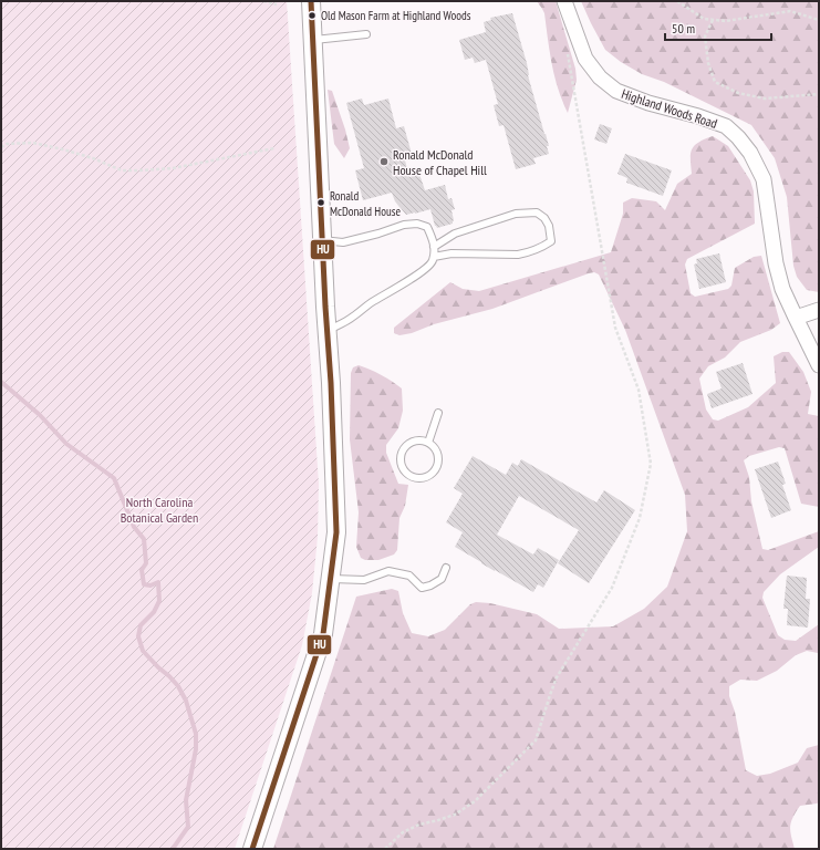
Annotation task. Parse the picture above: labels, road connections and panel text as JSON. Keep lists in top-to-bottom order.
{
  "streets": {
    "street": ["Highland Woods Road"]
  },
  "parks": ["North Carolina Botanical Garden"],
  "places": ["Old Mason Farm at Highland Woods", "Ronald McDonald House of Chapel Hill", "Ronald McDonald House"],
  "lines": ["transit line HU"],
  "scale_bar": "50 m"
}
